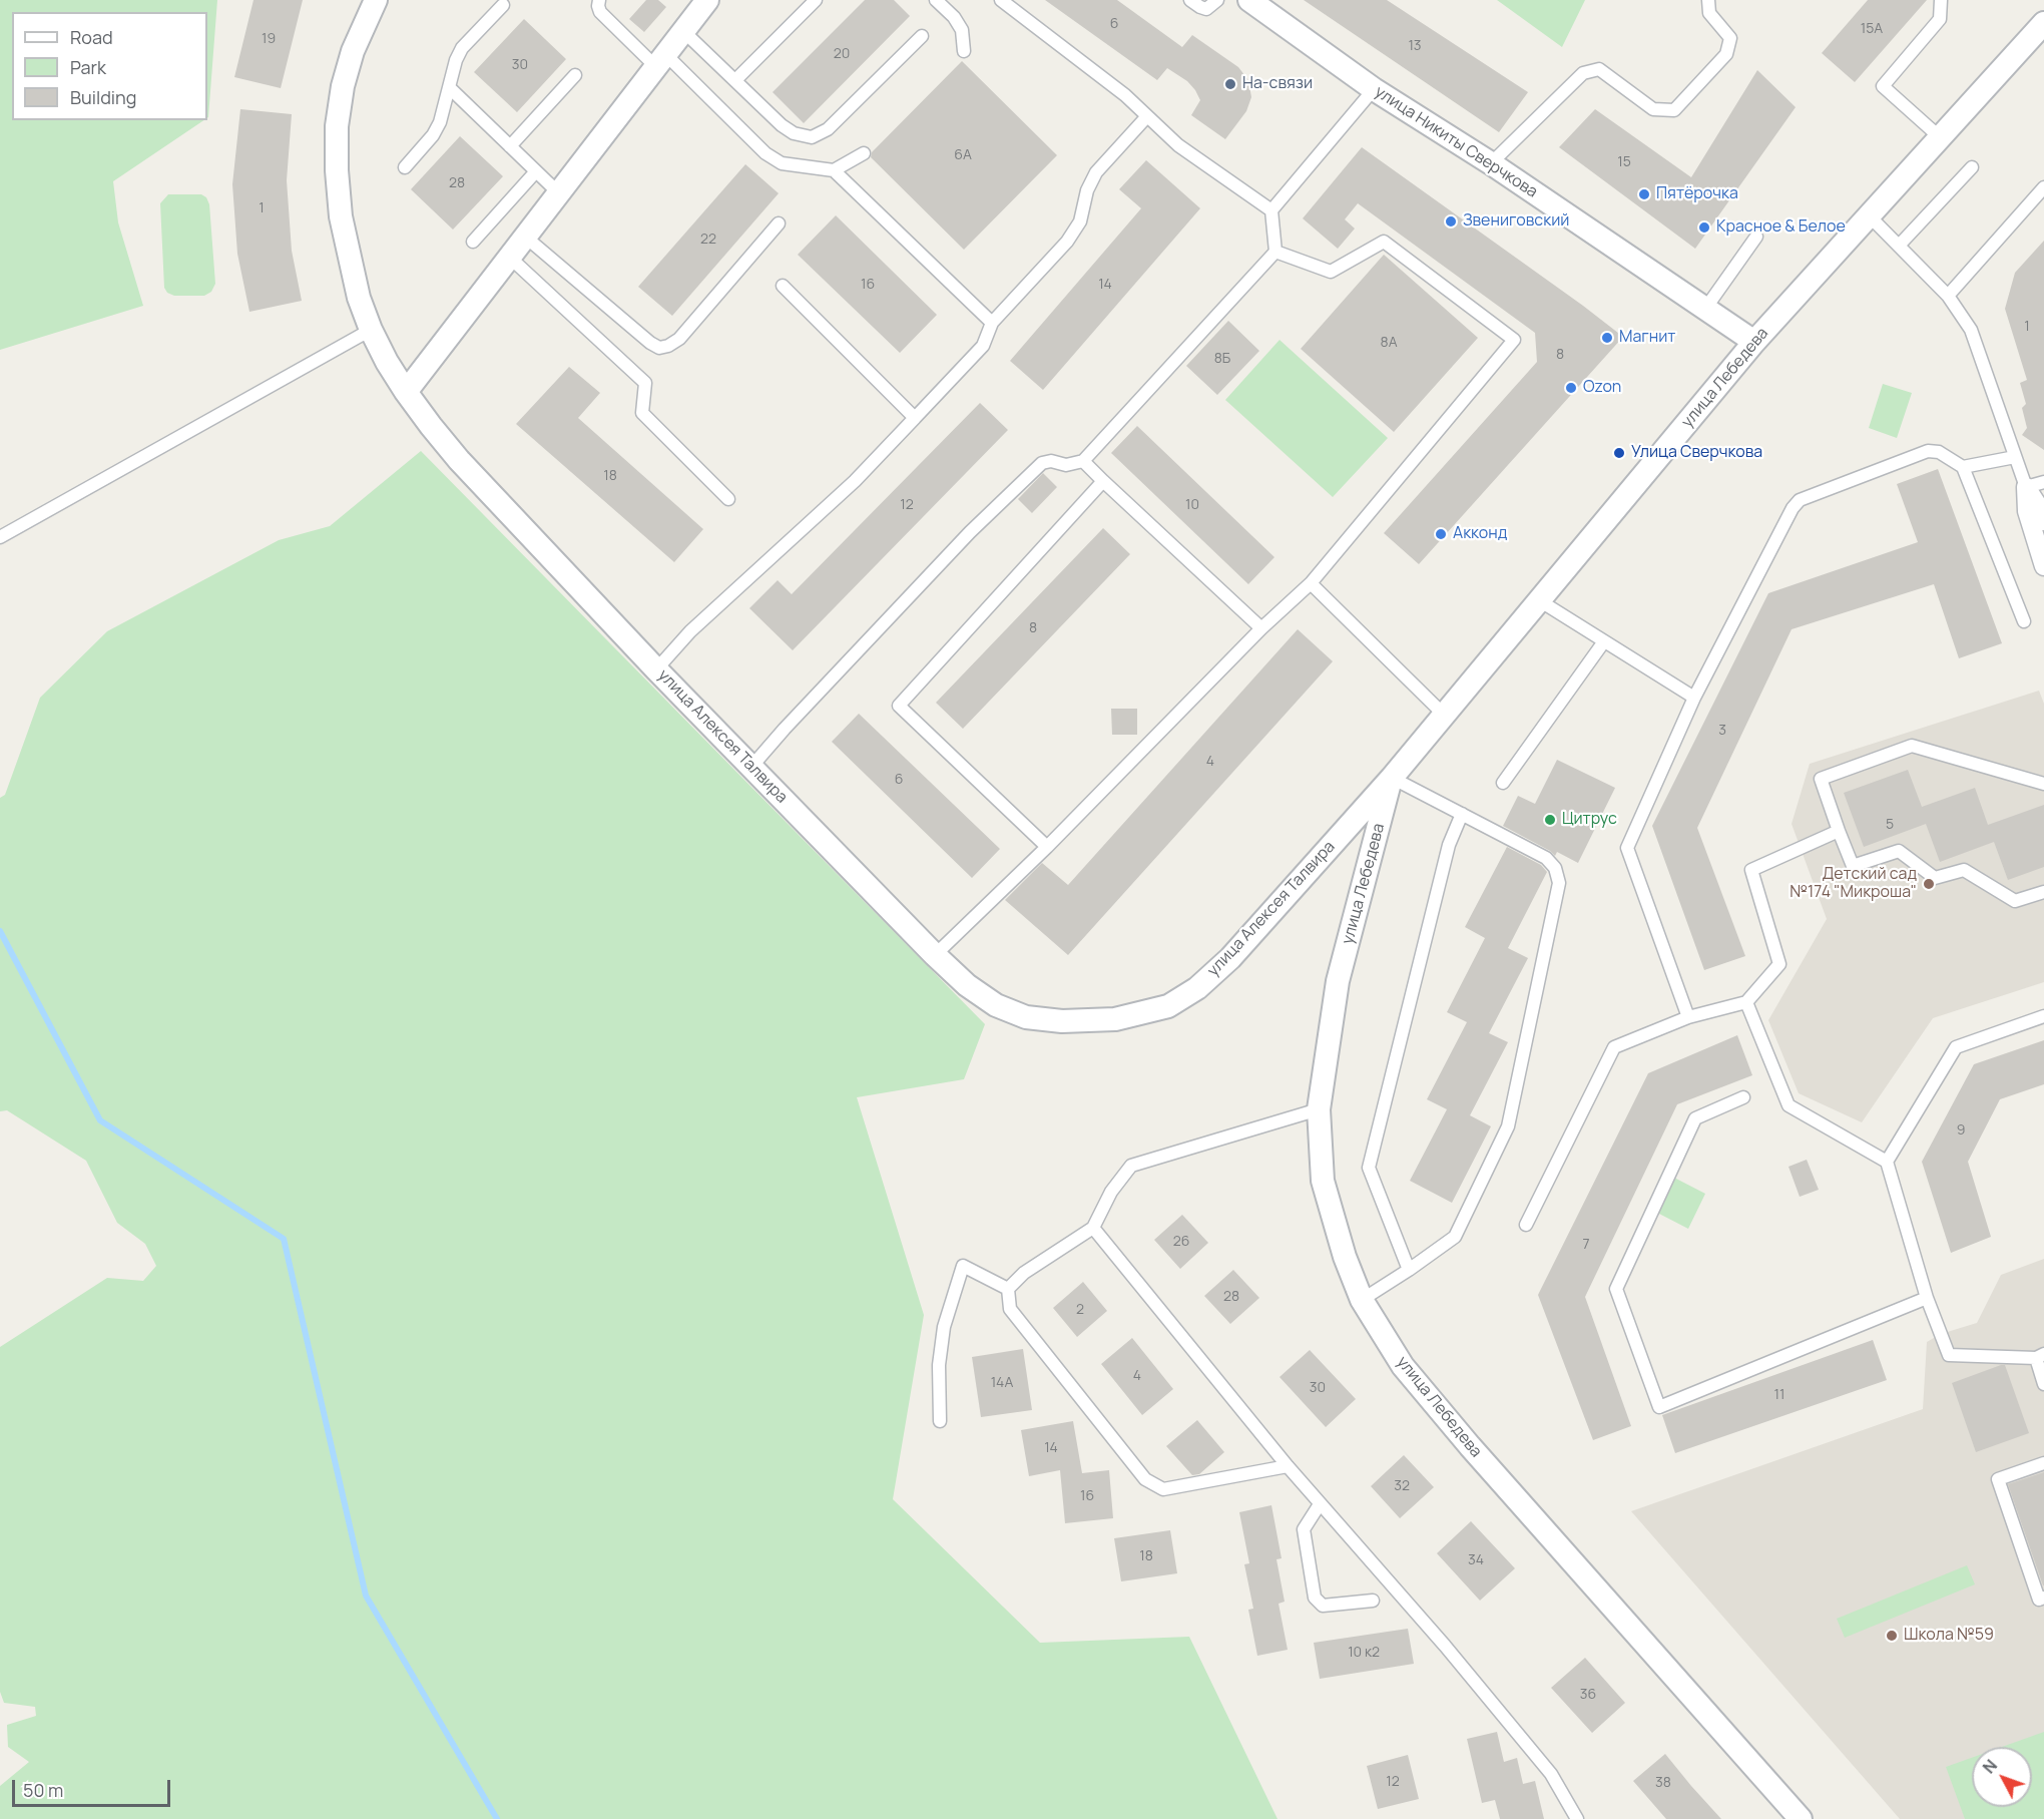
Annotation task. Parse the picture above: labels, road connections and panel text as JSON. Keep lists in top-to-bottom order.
{
  "streets": {
    "street": ["улица Никиты Сверчкова", "улица Лебедева", "улица Алексея Талвира"]
  },
  "crossings": [
    ["улица Никиты Сверчкова", "улица Лебедева"],
    ["улица Лебедева", "улица Алексея Талвира"]
  ],
  "places": [
    "На-связи",
    "Пятёрочка",
    "Звениговский",
    "Красное & Белое",
    "Магнит",
    "Ozon",
    "Улица Сверчкова",
    "Акконд",
    "Цитрус",
    "Детский сад №174 \"Микроша\"",
    "Школа №59"
  ],
  "house_numbers": [
    "6",
    "15А",
    "19",
    "13",
    "20",
    "30",
    "6А",
    "15",
    "28",
    "1",
    "22",
    "16",
    "14",
    "1",
    "8А",
    "8",
    "8Б",
    "18",
    "12",
    "10",
    "8",
    "3",
    "4",
    "6",
    "5",
    "9",
    "26",
    "7",
    "28",
    "2",
    "4",
    "14А",
    "30",
    "11",
    "14",
    "32",
    "16",
    "18",
    "34",
    "10 к2",
    "36",
    "12",
    "38"
  ],
  "legend": ["Road", "Park", "Building"],
  "scale_bar": "50 m",
  "north": "top left"
}
